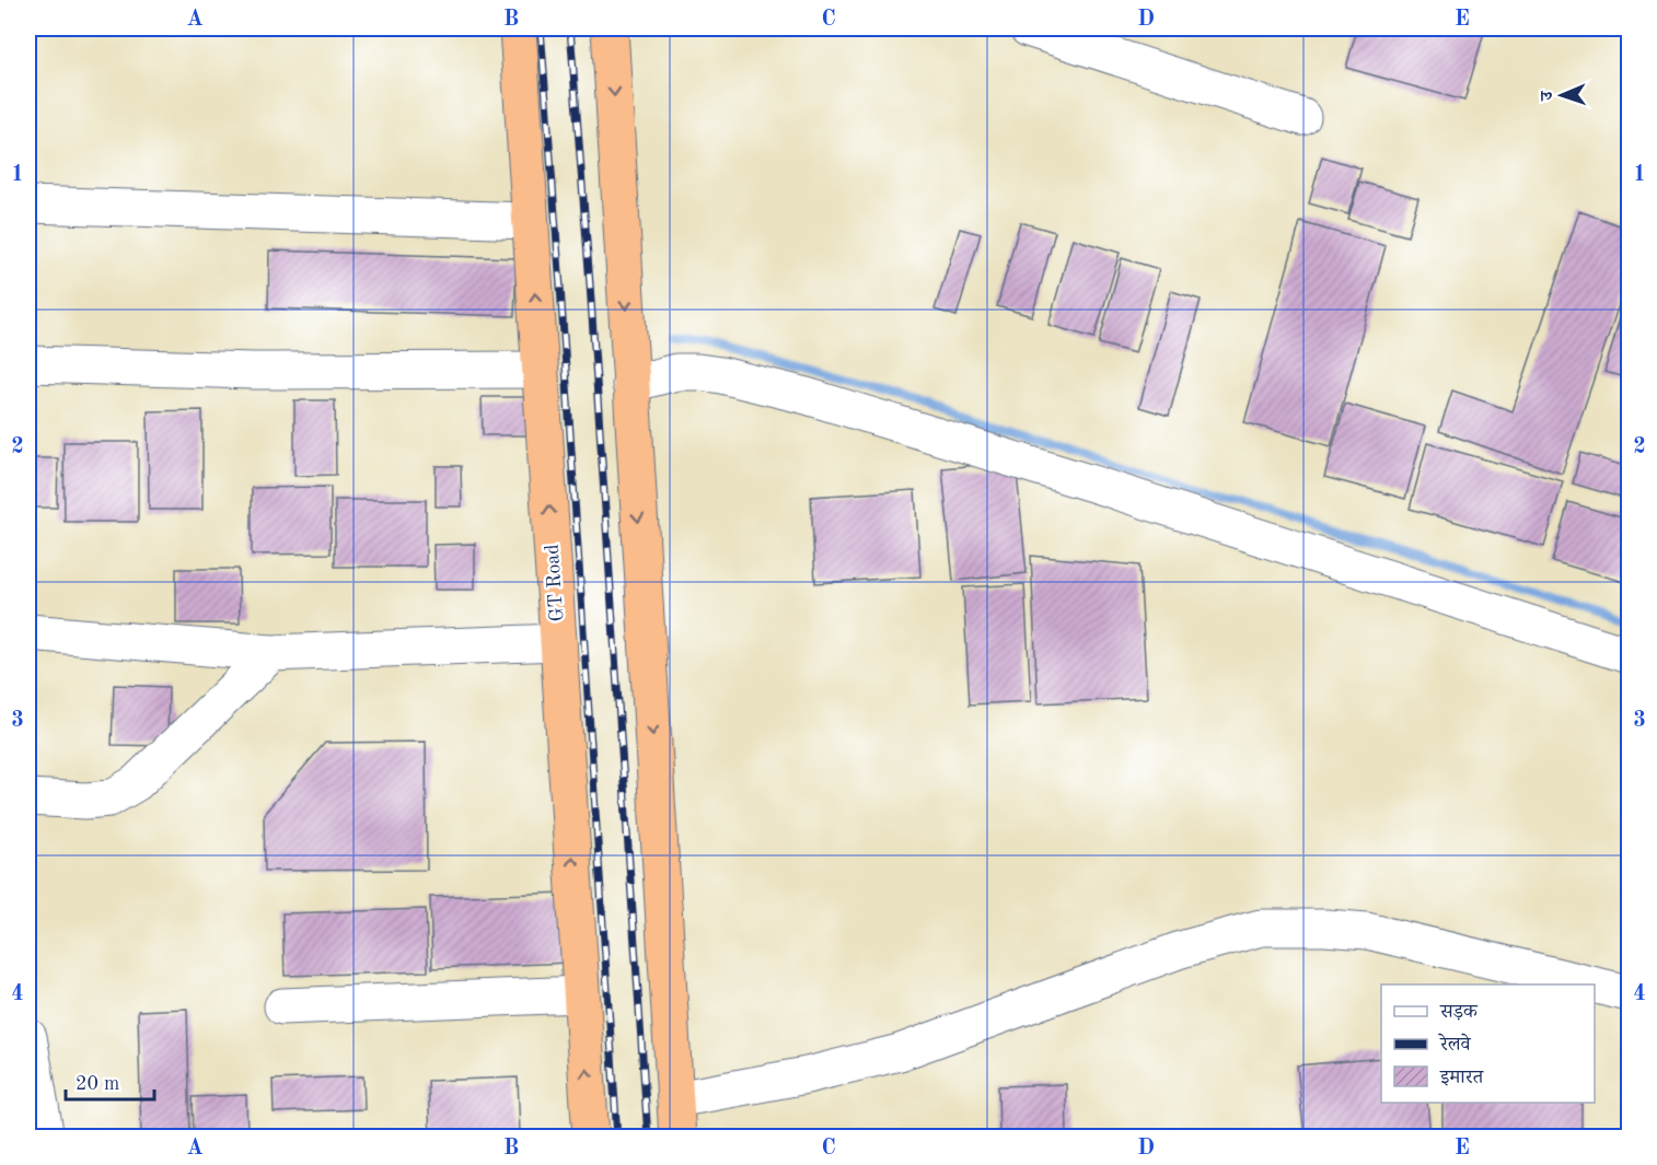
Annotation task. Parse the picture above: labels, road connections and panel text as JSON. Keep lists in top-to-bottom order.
{
  "streets": {
    "highway": ["GT Road"]
  },
  "legend": ["सड़क", "रेलवे", "इमारत"],
  "scale_bar": "20 m",
  "north": "left",
  "grid": {
    "columns": [
      "A",
      "B",
      "C",
      "D",
      "E"
    ],
    "rows": [
      "1",
      "2",
      "3",
      "4"
    ]
  }
}
